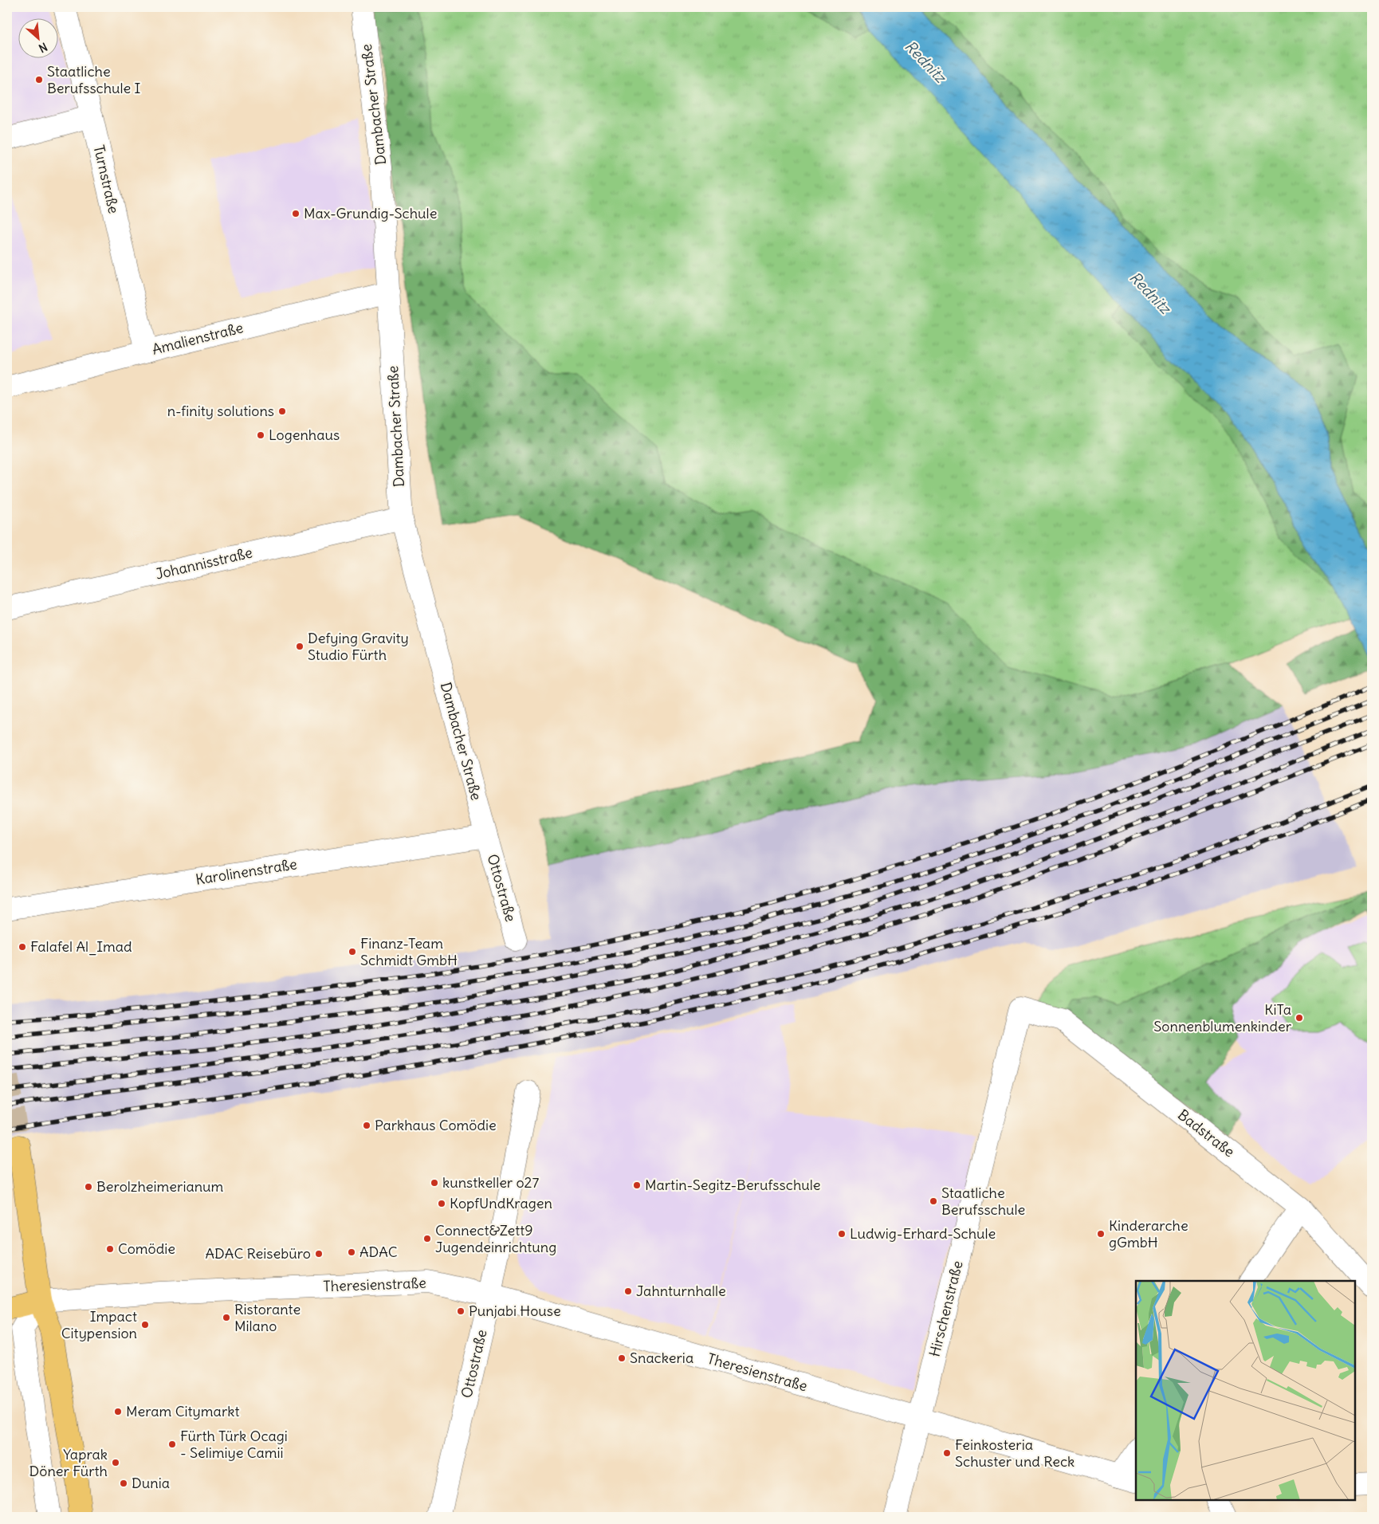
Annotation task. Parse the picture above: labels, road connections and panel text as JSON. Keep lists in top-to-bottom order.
{
  "streets": {
    "street": [
      "Dambacher Straße",
      "Turnstraße",
      "Amalienstraße",
      "Johannisstraße",
      "Karolinenstraße",
      "Ottostraße",
      "Badstraße",
      "Theresienstraße",
      "Hirschenstraße"
    ]
  },
  "crossings": [
    ["Dambacher Straße", "Amalienstraße"],
    ["Dambacher Straße", "Johannisstraße"],
    ["Dambacher Straße", "Karolinenstraße"],
    ["Dambacher Straße", "Ottostraße"],
    ["Turnstraße", "Amalienstraße"],
    ["Karolinenstraße", "Ottostraße"],
    ["Ottostraße", "Theresienstraße"],
    ["Badstraße", "Hirschenstraße"],
    ["Theresienstraße", "Hirschenstraße"]
  ],
  "water": ["Rednitz"],
  "places": [
    "Staatliche Berufsschule I",
    "Max-Grundig-Schule",
    "n-finity solutions",
    "Logenhaus",
    "Defying Gravity Studio Fürth",
    "Falafel Al_Imad",
    "Finanz-Team Schmidt GmbH",
    "KiTa Sonnenblumenkinder",
    "Parkhaus Comödie",
    "kunstkeller o27",
    "Martin-Segitz-Berufsschule",
    "Berolzheimerianum",
    "Staatliche Berufsschule",
    "KopfUndKragen",
    "Ludwig-Erhard-Schule",
    "Kinderarche gGmbH",
    "Connect&Zett9 Jugendeinrichtung",
    "Comödie",
    "ADAC",
    "ADAC Reisebüro",
    "Jahnturnhalle",
    "Punjabi House",
    "Ristorante Milano",
    "Impact Citypension",
    "Snackeria",
    "Meram Citymarkt",
    "Fürth Türk Ocagi - Selimiye Camii",
    "Feinkosteria Schuster und Reck",
    "Yaprak Döner Fürth",
    "Dunia"
  ],
  "north": "bottom right"
}
